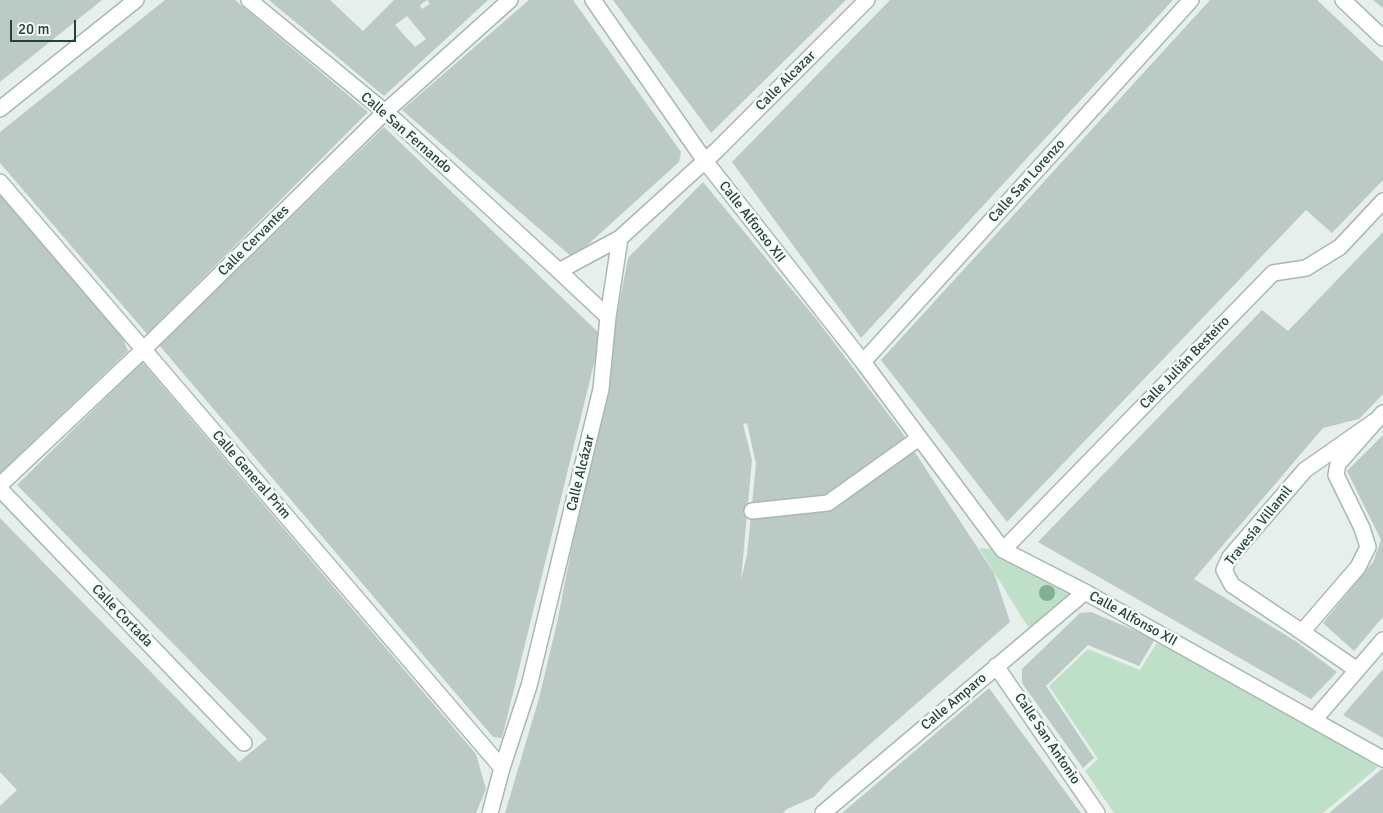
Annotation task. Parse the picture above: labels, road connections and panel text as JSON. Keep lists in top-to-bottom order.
{
  "streets": {
    "street": [
      "Calle Alcazar",
      "Calle San Fernando",
      "Calle San Lorenzo",
      "Calle Alfonso XII",
      "Calle Cervantes",
      "Calle Julián Besteiro",
      "Calle Alcázar",
      "Calle General Prim",
      "Travesía Villamil",
      "Calle Cortada",
      "Calle Amparo",
      "Calle San Antonio"
    ]
  },
  "crossings": [
    ["Calle Alcazar", "Calle Alfonso XII"],
    ["Calle San Fernando", "Calle Cervantes"],
    ["Calle San Fernando", "Calle Alcázar"],
    ["Calle San Lorenzo", "Calle Alfonso XII"],
    ["Calle Alfonso XII", "Calle Julián Besteiro"],
    ["Calle Alfonso XII", "Calle Amparo"],
    ["Calle Cervantes", "Calle General Prim"],
    ["Calle Cervantes", "Calle Cortada"],
    ["Calle Alcázar", "Calle General Prim"],
    ["Calle Amparo", "Calle San Antonio"]
  ],
  "scale_bar": "20 m"
}
